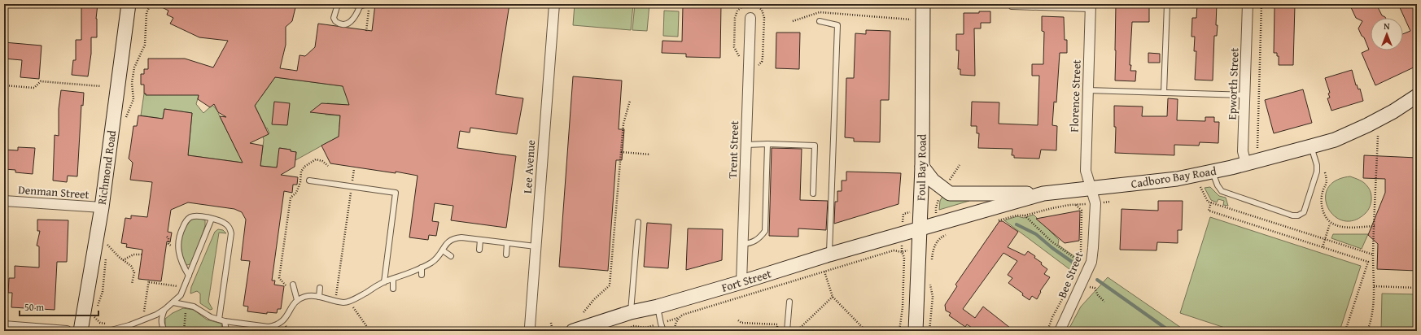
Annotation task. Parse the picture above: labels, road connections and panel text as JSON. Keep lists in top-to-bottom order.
{
  "streets": {
    "main road": [
      "Richmond Road",
      "Foul Bay Road",
      "Cadboro Bay Road",
      "Fort Street"
    ],
    "street": [
      "Epworth Street",
      "Florence Street",
      "Trent Street",
      "Lee Avenue",
      "Denman Street",
      "Bee Street"
    ]
  },
  "crossings": [
    ["Epworth Street", "Cadboro Bay Road"],
    ["Florence Street", "Cadboro Bay Road"],
    ["Florence Street", "Bee Street"],
    ["Trent Street", "Fort Street"],
    ["Richmond Road", "Denman Street"],
    ["Foul Bay Road", "Cadboro Bay Road"],
    ["Foul Bay Road", "Fort Street"],
    ["Cadboro Bay Road", "Bee Street"],
    ["Cadboro Bay Road", "Fort Street"]
  ],
  "scale_bar": "50 m",
  "north": "top"
}
